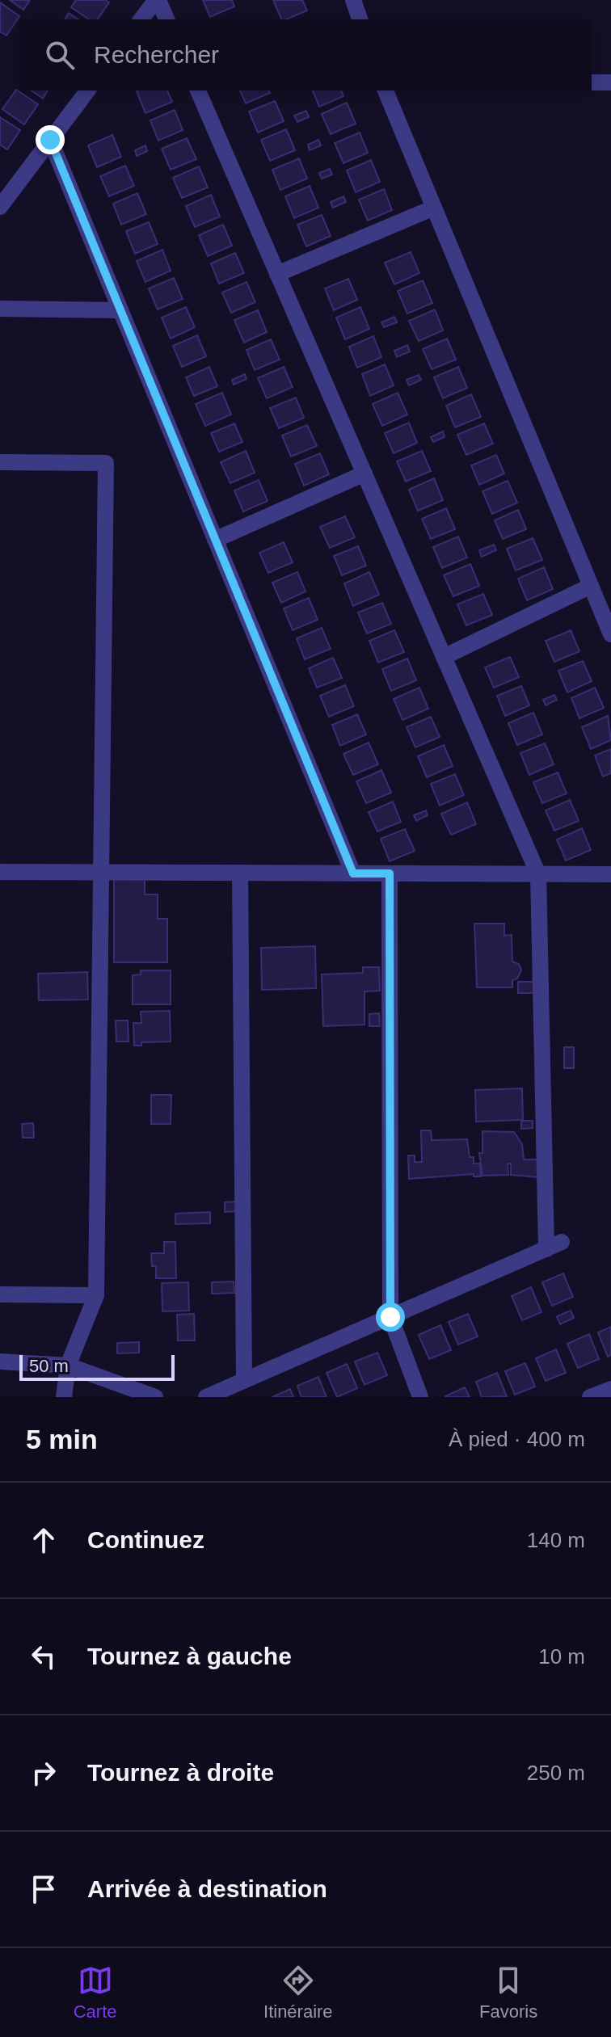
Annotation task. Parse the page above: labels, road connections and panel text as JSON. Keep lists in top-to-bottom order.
{
  "scale_bar": "50 m",
  "page": {
    "search": "Rechercher",
    "scale": "50 m",
    "heading": ["5 min", "À pied · 400 m"],
    "list": [
      ["Continuez", "140 m"],
      ["Tournez à gauche", "10 m"],
      ["Tournez à droite", "250 m"],
      "Arrivée à destination"
    ],
    "nav": ["Carte", "Itinéraire", "Favoris"]
  }
}
